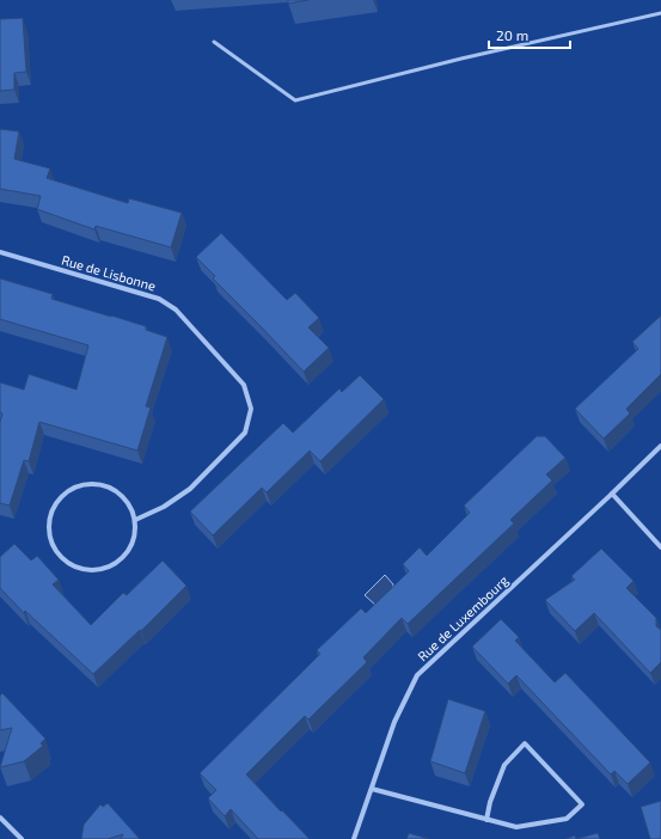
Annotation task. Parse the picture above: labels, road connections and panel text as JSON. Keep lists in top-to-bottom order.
{
  "streets": {
    "street": ["Rue de Lisbonne", "Rue de Luxembourg"]
  },
  "scale_bar": "20 m"
}
